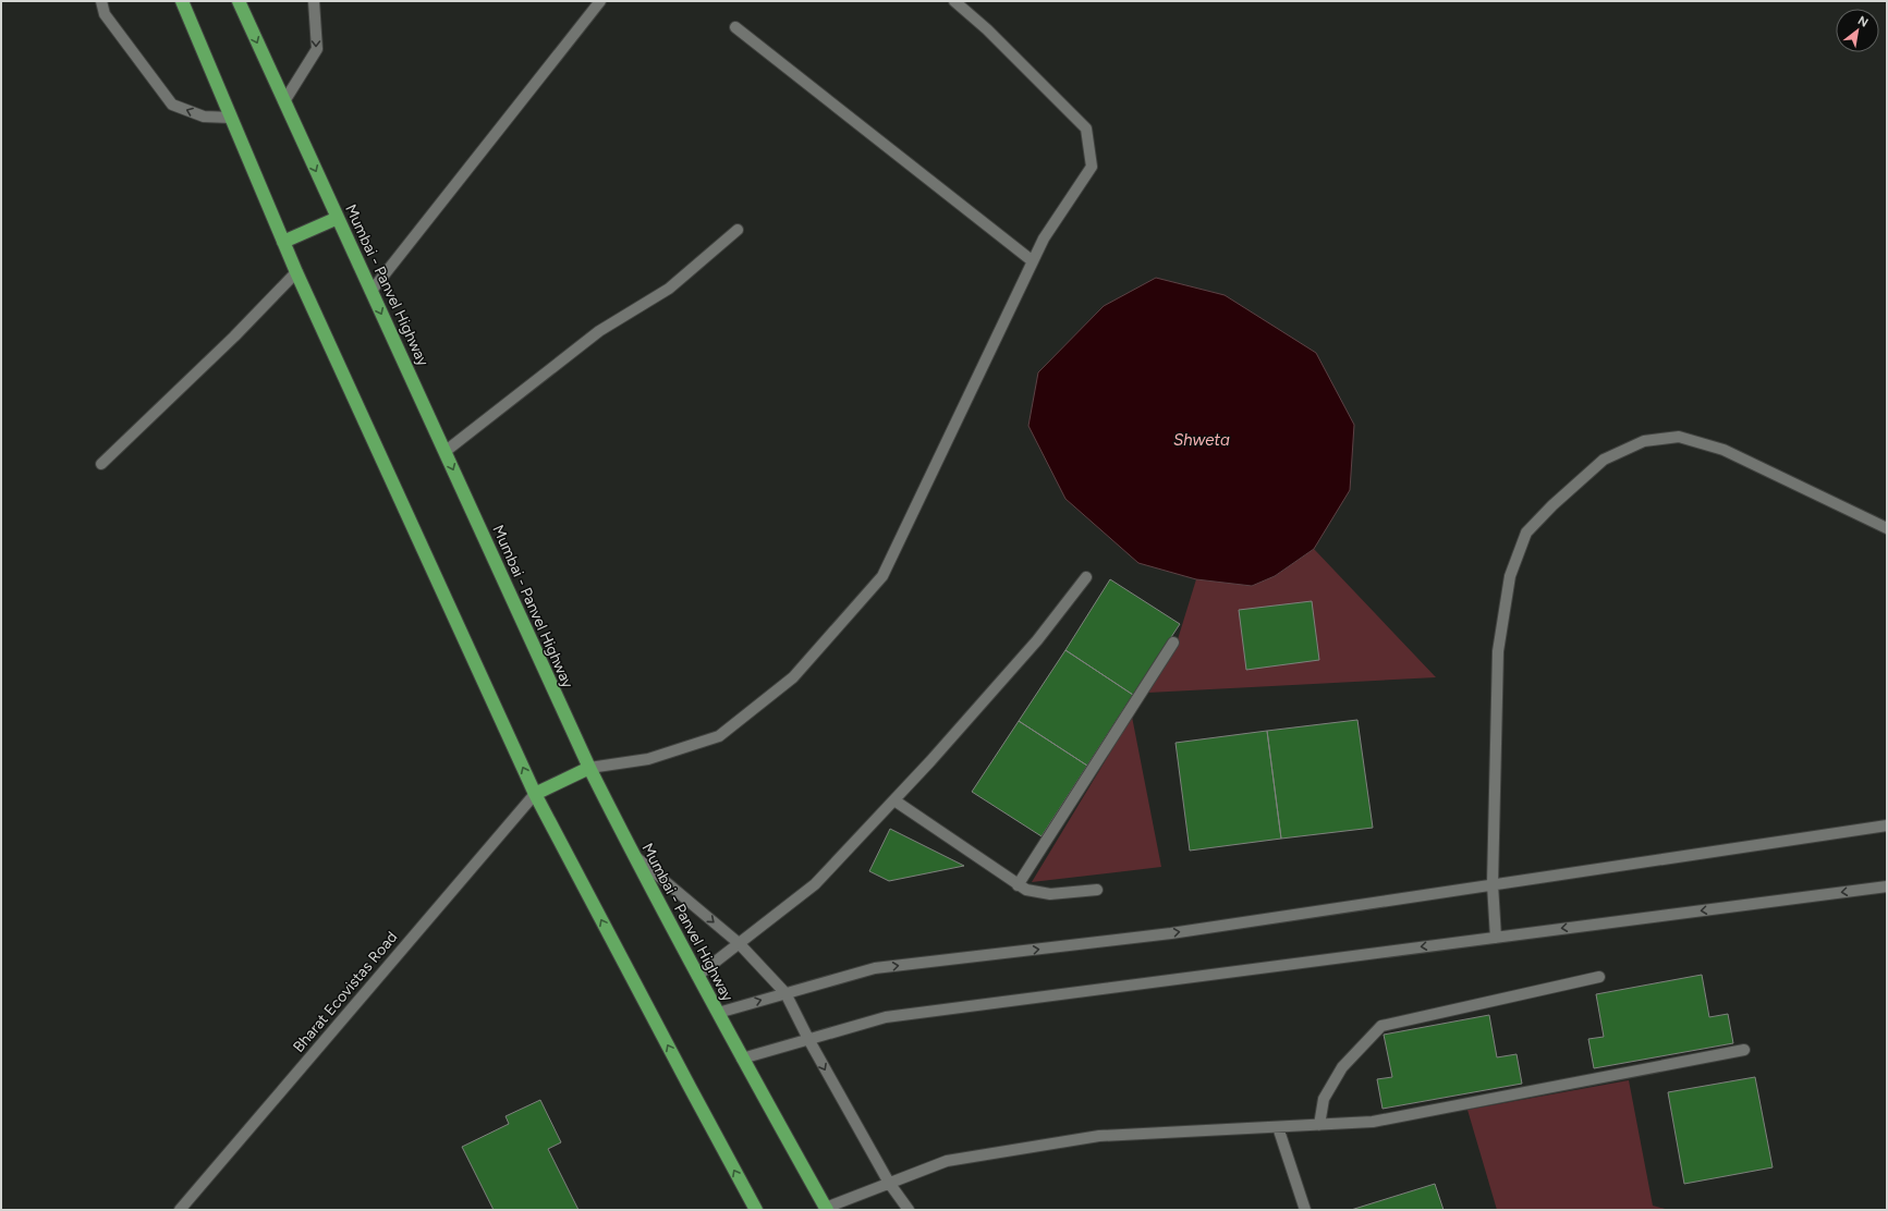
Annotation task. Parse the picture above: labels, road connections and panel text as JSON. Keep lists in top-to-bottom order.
{
  "streets": {
    "highway": ["Mumbai - Panvel Highway"],
    "street": ["Bharat Ecovistas Road"]
  },
  "water": ["Shweta"],
  "north": "top right"
}
